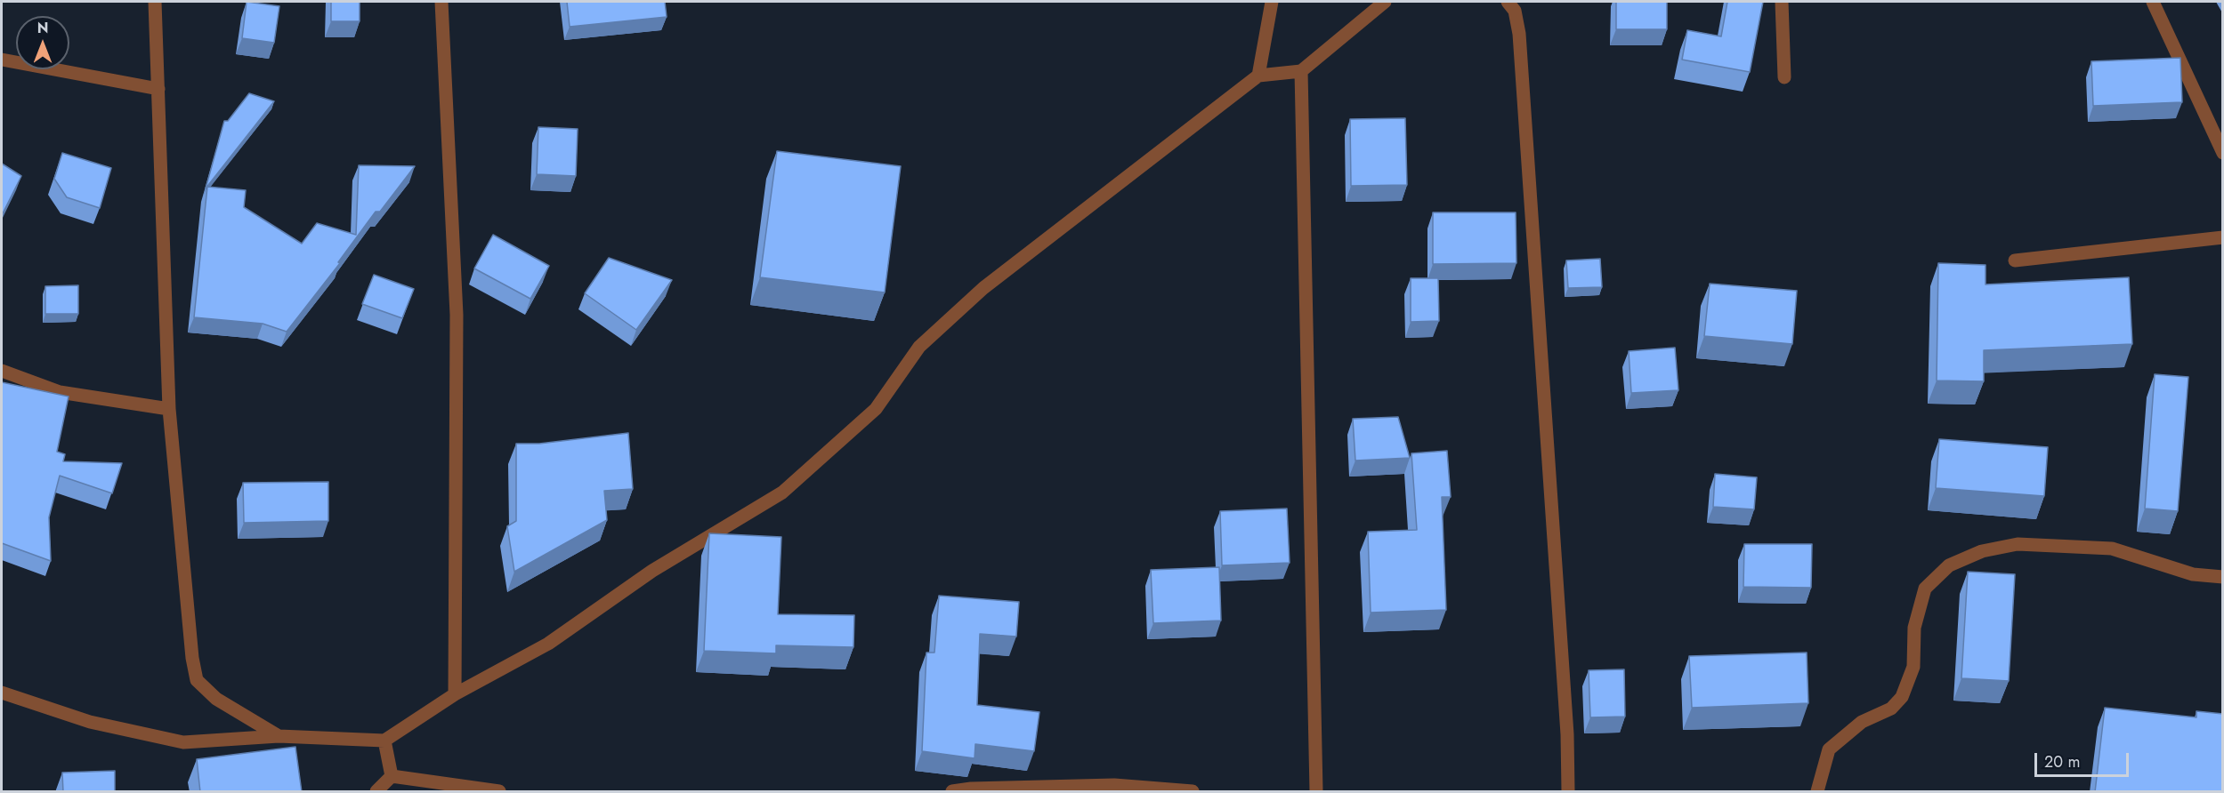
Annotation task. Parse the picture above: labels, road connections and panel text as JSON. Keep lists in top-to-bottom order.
{
  "scale_bar": "20 m",
  "north": "top"
}
